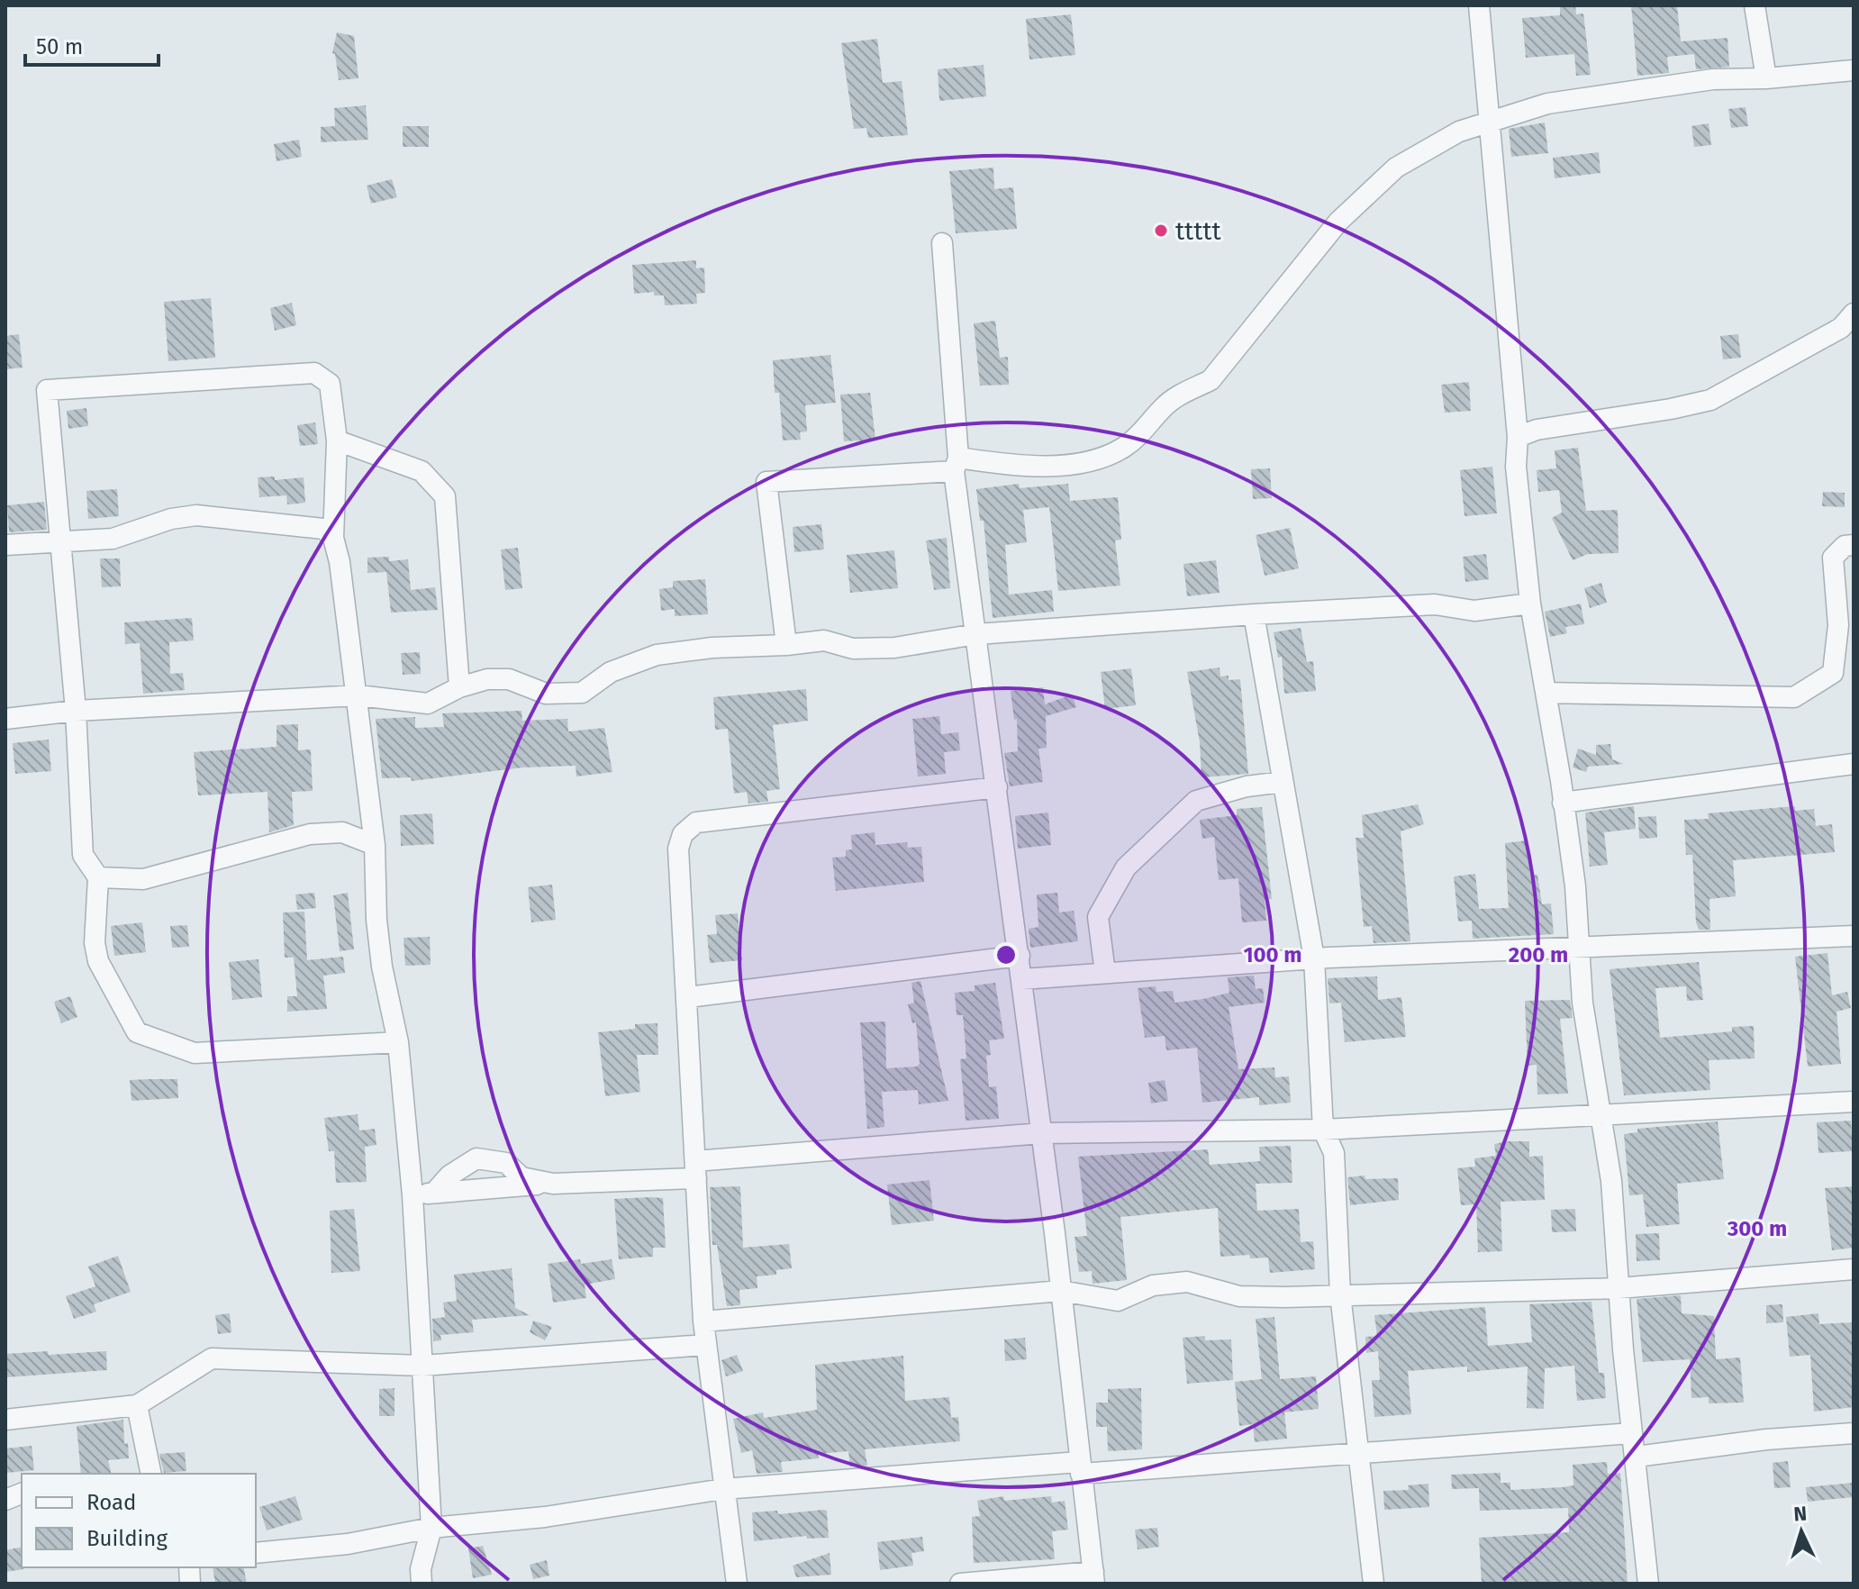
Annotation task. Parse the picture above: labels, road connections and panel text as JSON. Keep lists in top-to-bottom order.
{
  "places": ["ttttt"],
  "legend": ["Road", "Building"],
  "scale_bar": "50 m",
  "north": "top",
  "rings": ["100 m", "200 m", "300 m"]
}
